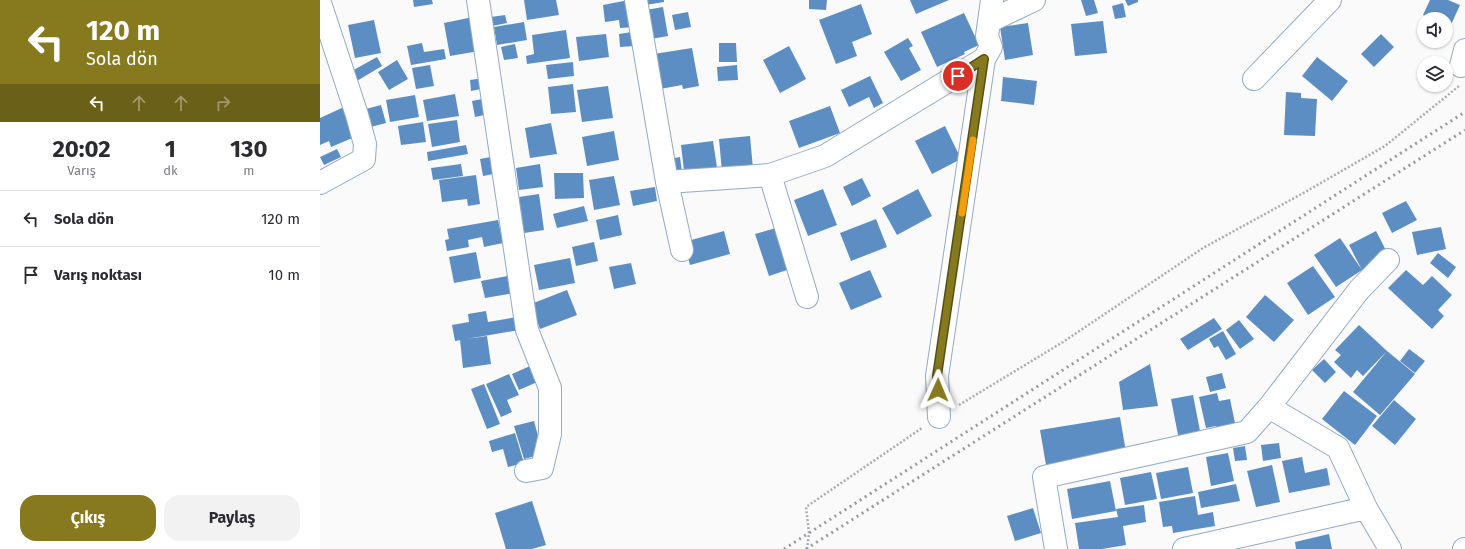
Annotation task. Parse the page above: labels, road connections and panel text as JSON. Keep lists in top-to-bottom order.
{
  "page": {
    "turn": ["120 m", "Sola dön"],
    "eta": [
      "20:02",
      "Varış",
      "1",
      "dk",
      "130",
      "m"
    ],
    "list": [
      {
        "name": "Sola dön",
        "value": "120 m"
      },
      {
        "name": "Varış noktası",
        "value": "10 m"
      }
    ],
    "buttons": ["Çıkış", "Paylaş"]
  }
}
